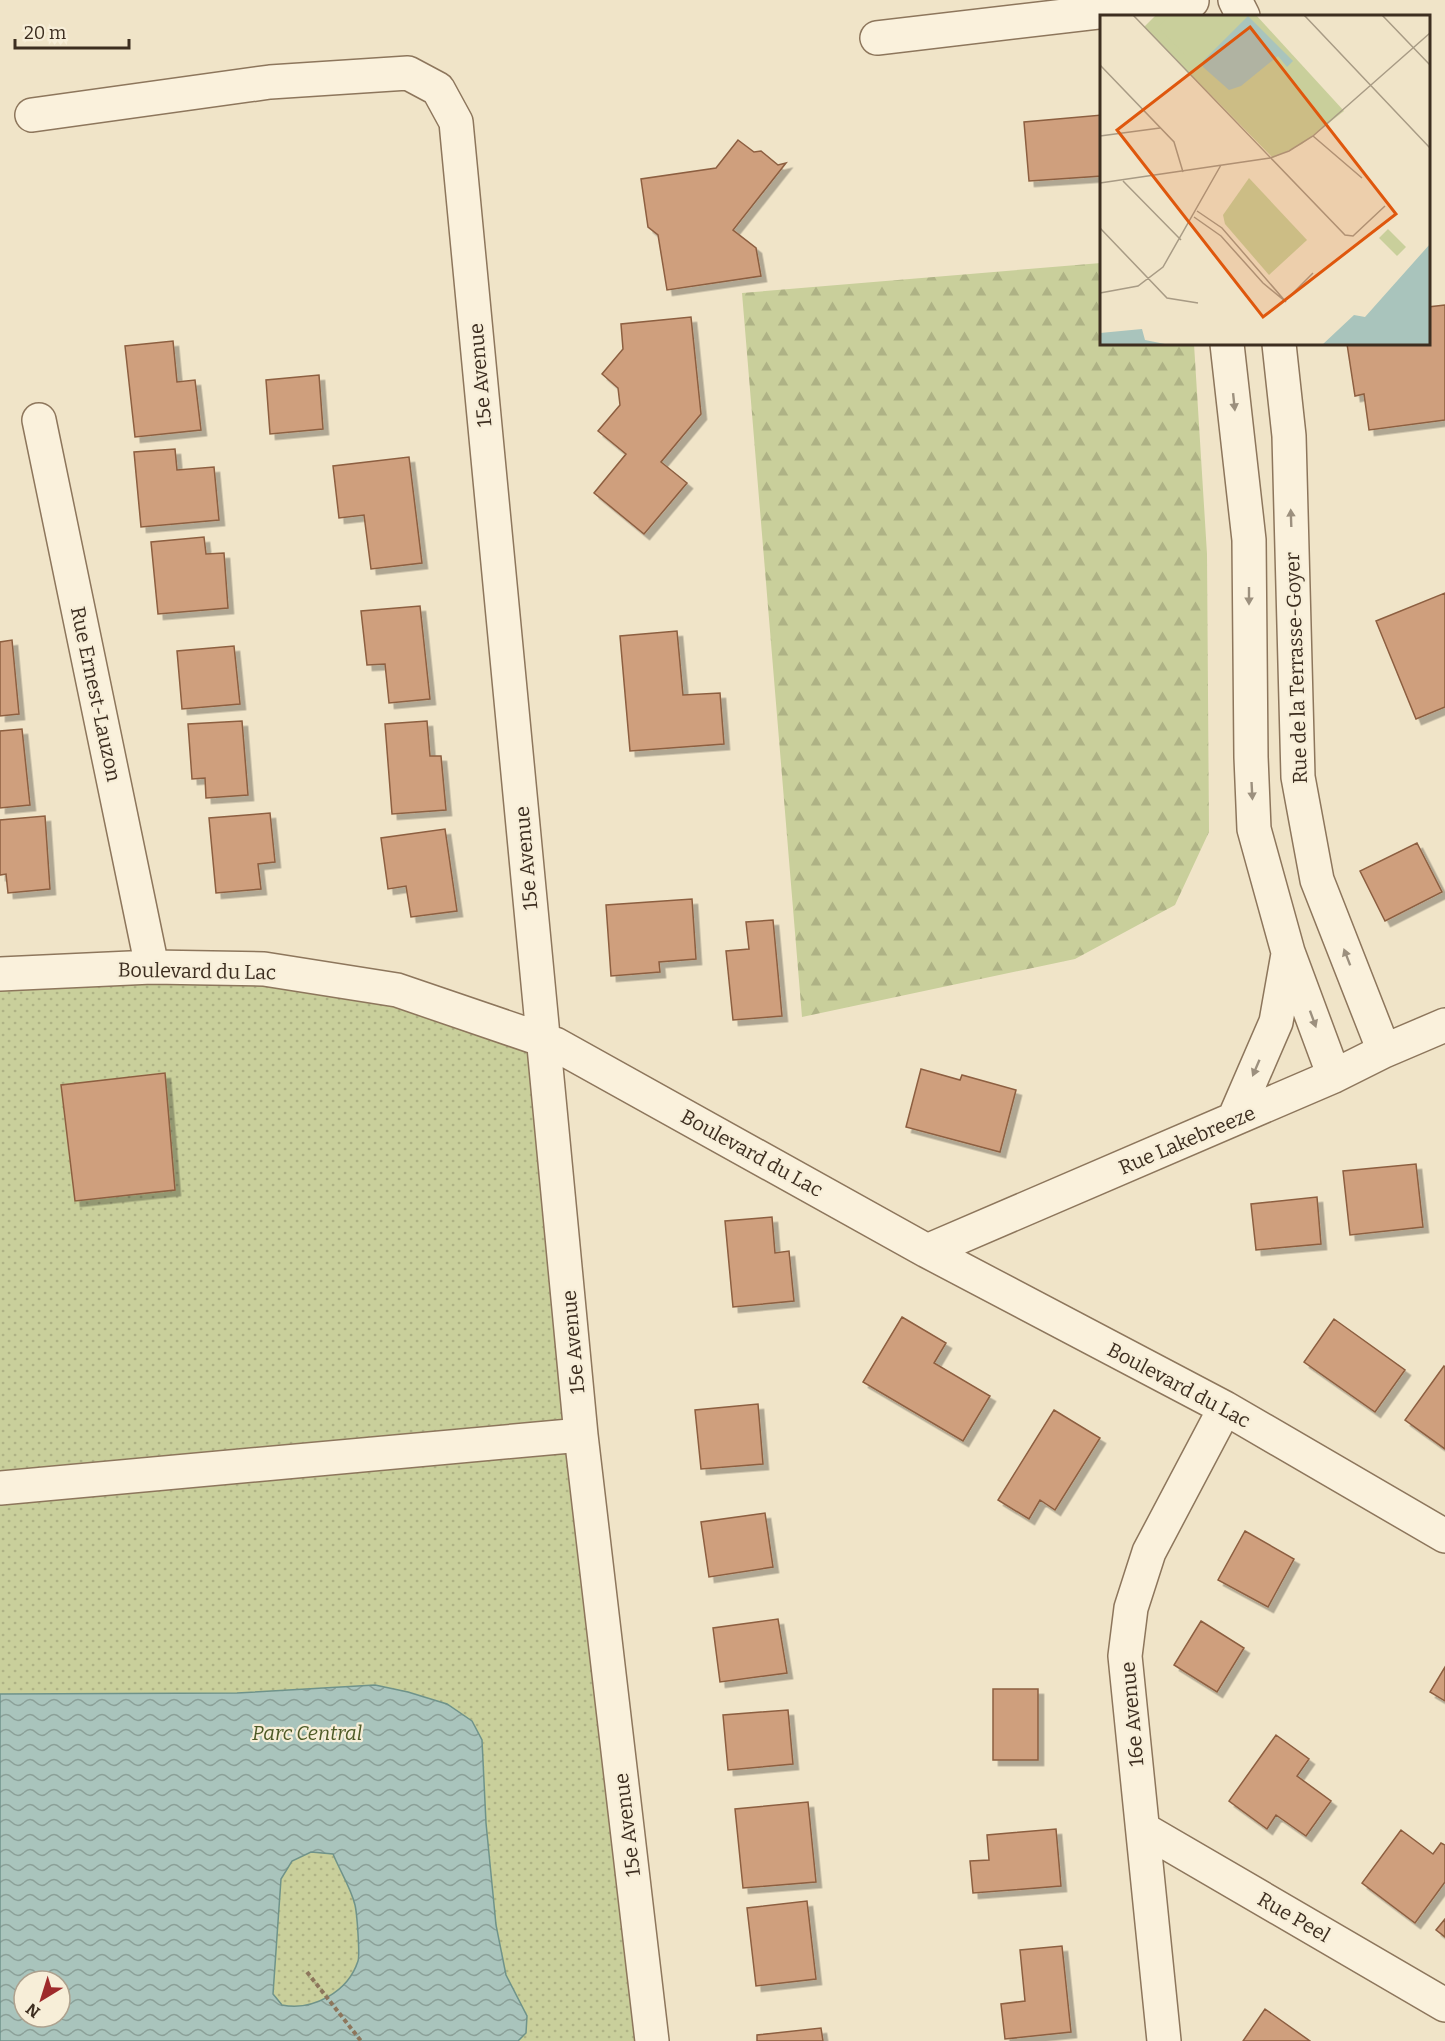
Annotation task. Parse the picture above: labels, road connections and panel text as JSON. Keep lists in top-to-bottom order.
{
  "streets": {
    "street": [
      "15e Avenue",
      "Rue de la Terrasse-Goyer",
      "Rue Ernest-Lauzon",
      "Boulevard du Lac",
      "Rue Lakebreeze",
      "16e Avenue",
      "Rue Peel"
    ]
  },
  "crossings": [
    ["15e Avenue", "Boulevard du Lac"],
    ["Rue de la Terrasse-Goyer", "Rue Lakebreeze"],
    ["Rue Ernest-Lauzon", "Boulevard du Lac"],
    ["Boulevard du Lac", "Rue Lakebreeze"],
    ["Boulevard du Lac", "16e Avenue"],
    ["16e Avenue", "Rue Peel"]
  ],
  "parks": ["Parc Central"],
  "scale_bar": "20 m",
  "north": "bottom left"
}
